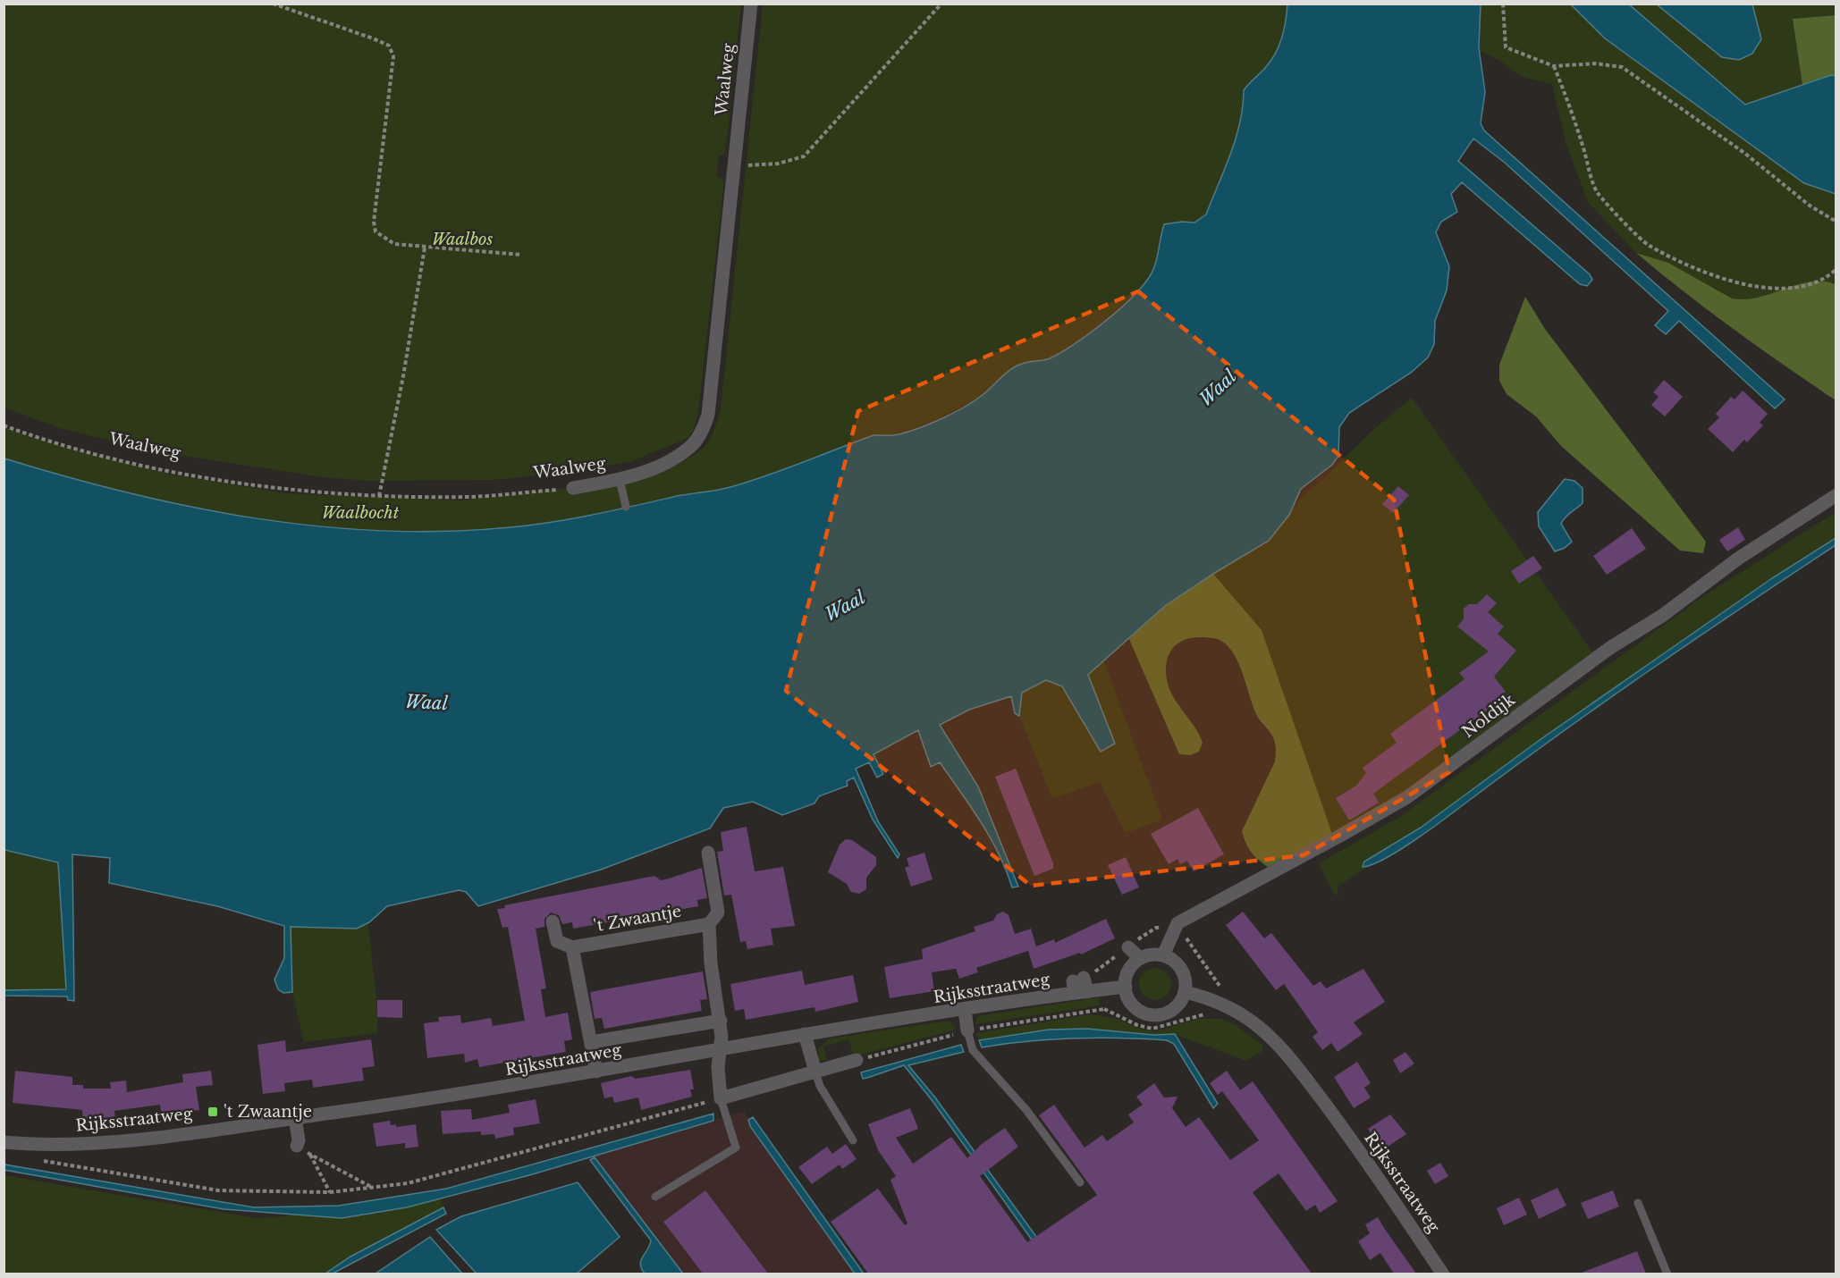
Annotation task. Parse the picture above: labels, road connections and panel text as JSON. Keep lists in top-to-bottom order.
{
  "streets": {
    "street": [
      "Waalweg",
      "Noldijk",
      "'t Zwaantje",
      "Rijksstraatweg"
    ]
  },
  "crossings": [
    ["Noldijk", "Rijksstraatweg"]
  ],
  "water": ["Waal"],
  "parks": ["Waalbos", "Waalbocht"],
  "places": {
    "transit": ["'t Zwaantje"]
  }
}
